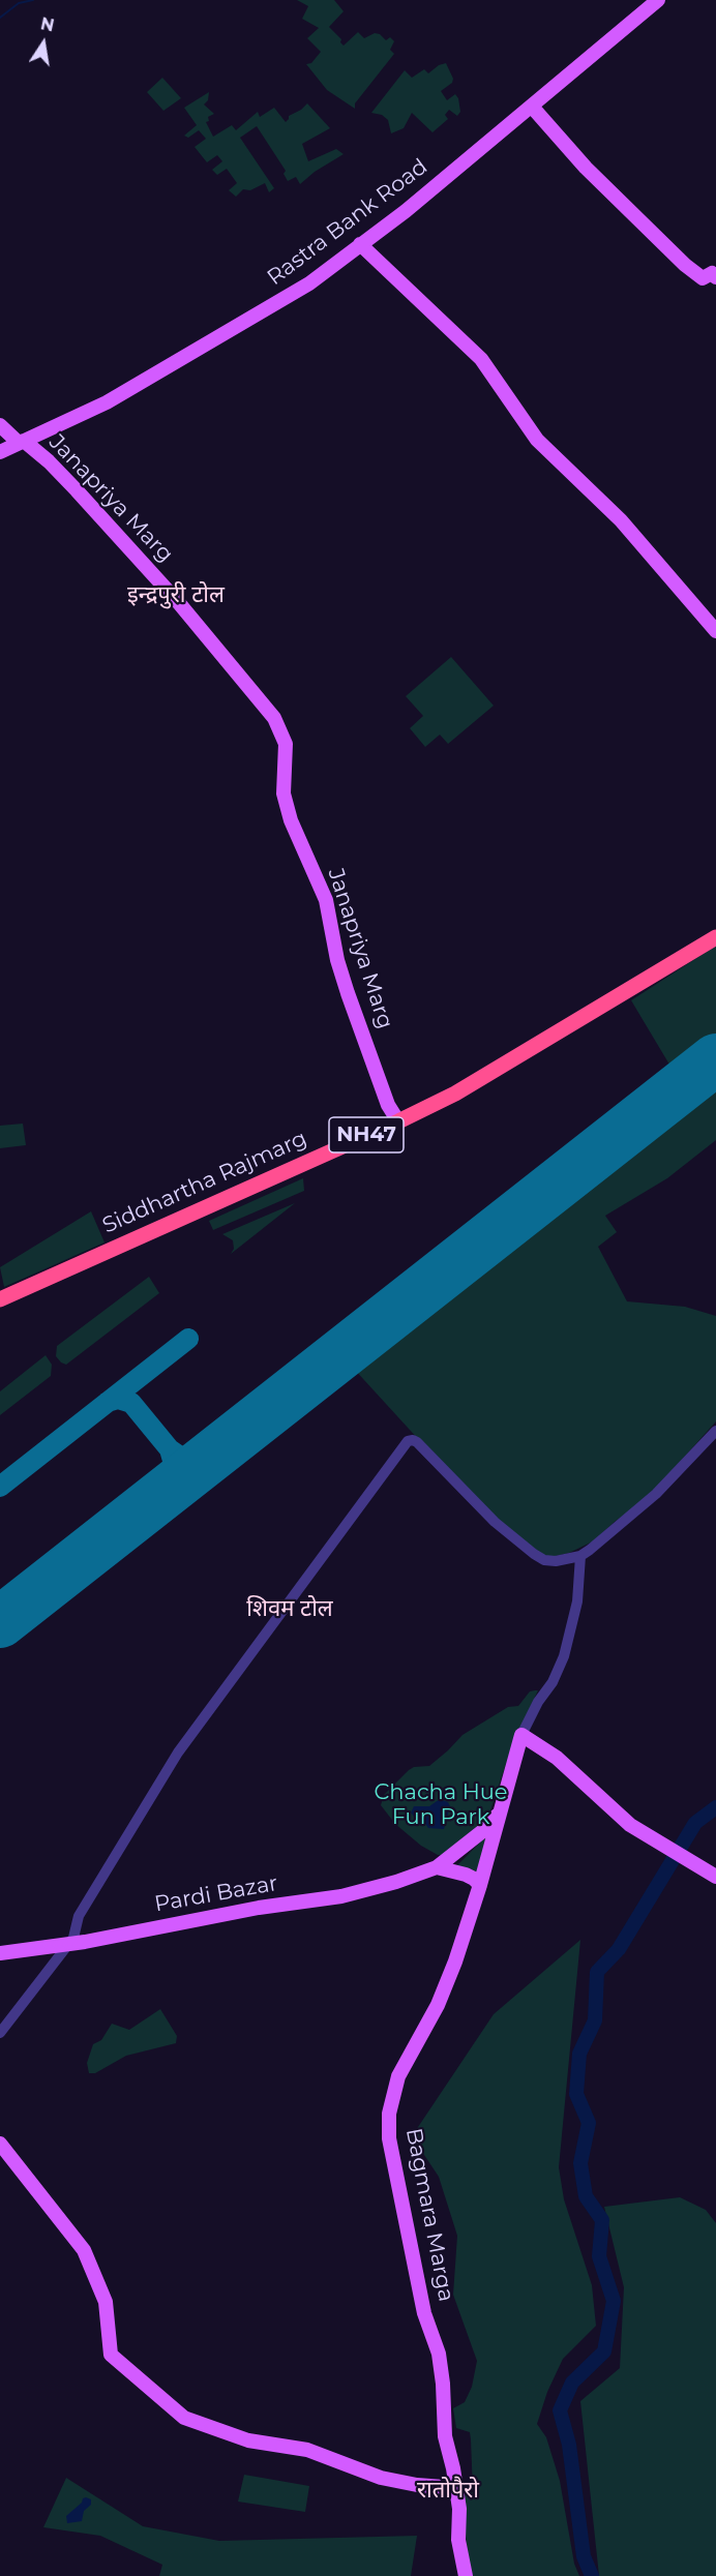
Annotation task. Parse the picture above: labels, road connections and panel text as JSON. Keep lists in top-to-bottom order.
{
  "streets": {
    "highway": ["NH47", "Siddhartha Rajmarg"],
    "main road": [
      "Rastra Bank Road",
      "Janapriya Marg",
      "Pardi Bazar",
      "Bagmara Marga"
    ]
  },
  "crossings": [
    ["Rastra Bank Road", "Janapriya Marg"],
    ["Janapriya Marg", "Siddhartha Rajmarg"],
    ["Pardi Bazar", "Bagmara Marga"]
  ],
  "districts": ["इन्द्रपुरी टोल", "शिवम टोल", "रातोपैरो"],
  "parks": ["Chacha Hue Fun Park"],
  "north": "top"
}
